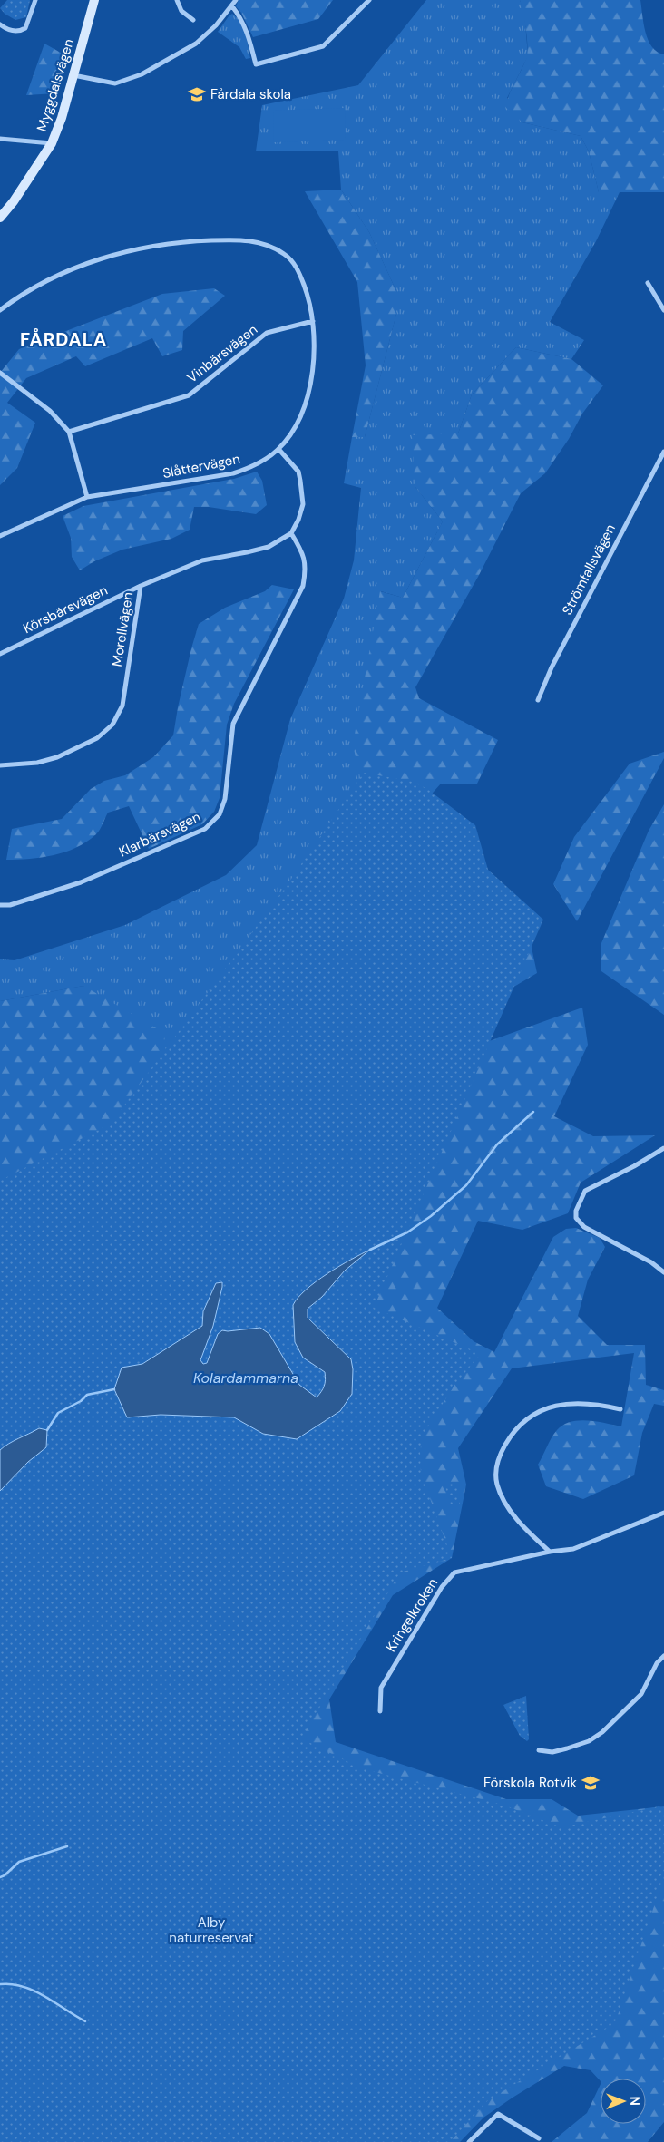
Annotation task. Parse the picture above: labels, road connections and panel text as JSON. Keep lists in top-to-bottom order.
{
  "streets": {
    "street": [
      "Myggdalsvägen",
      "Vinbärsvägen",
      "Slåttervägen",
      "Strömfallsvägen",
      "Körsbärsvägen",
      "Morellvägen",
      "Klarbärsvägen",
      "Kringelkroken"
    ]
  },
  "crossings": [
    ["Vinbärsvägen", "Slåttervägen"],
    ["Körsbärsvägen", "Morellvägen"],
    ["Morellvägen", "Klarbärsvägen"]
  ],
  "districts": ["FÅRDALA"],
  "water": ["Kolardammarna"],
  "parks": ["Alby naturreservat"],
  "places": {
    "school or university": ["Fårdala skola", "Förskola Rotvik"]
  },
  "north": "right"
}
